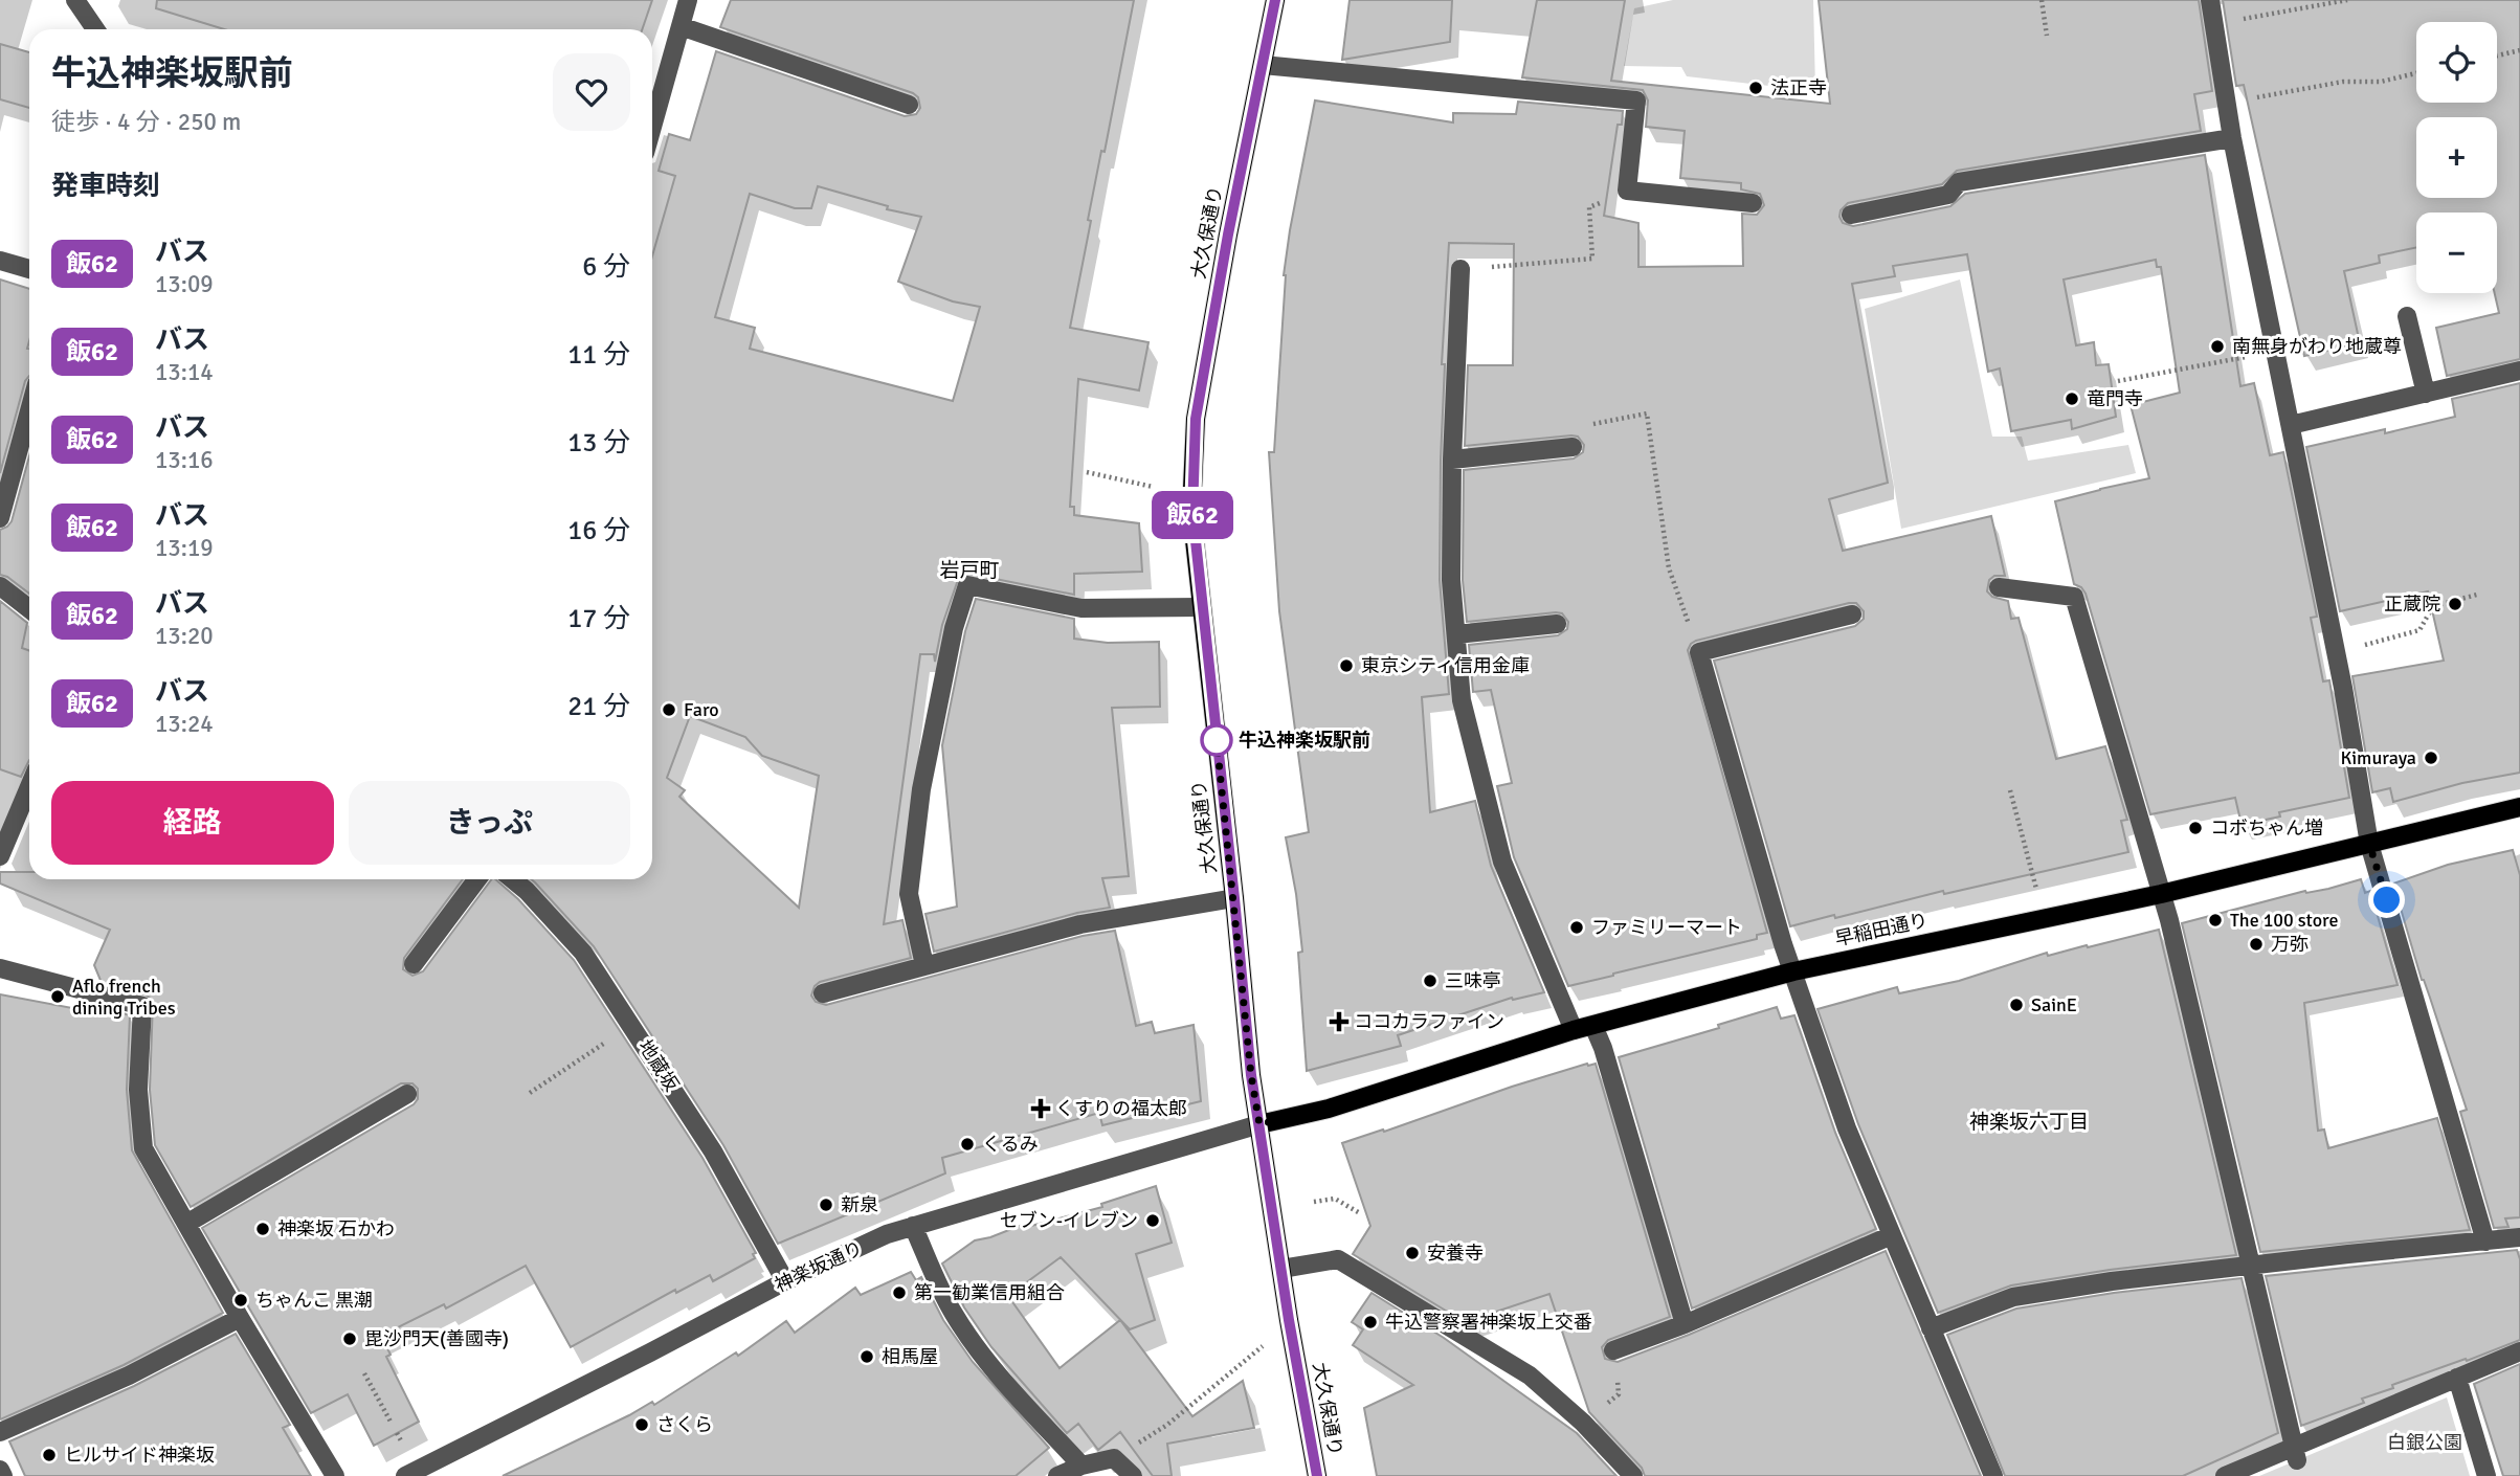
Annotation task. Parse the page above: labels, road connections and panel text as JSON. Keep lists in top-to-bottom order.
{
  "streets": {
    "main road": ["大久保通り", "早稲田通り"],
    "street": ["地蔵坂", "神楽坂通り"]
  },
  "crossings": [
    ["大久保通り", "早稲田通り"],
    ["大久保通り", "神楽坂通り"],
    ["早稲田通り", "神楽坂通り"],
    ["地蔵坂", "神楽坂通り"]
  ],
  "districts": ["岩戸町", "神楽坂六丁目"],
  "parks": ["白銀公園"],
  "places": {
    "other": [
      "法正寺",
      "南無身がわり地蔵尊",
      "竜門寺",
      "正蔵院",
      "東京シティ信用金庫",
      "Faro",
      "牛込神楽坂駅前",
      "Kimuraya",
      "コボちゃん増",
      "The 100 store",
      "ファミリーマート",
      "万弥",
      "三味亭",
      "Aflo french dining Tribes",
      "SainE",
      "くるみ",
      "新泉",
      "セブン-イレブン",
      "神楽坂 石かわ",
      "安養寺",
      "第一勧業信用組合",
      "ちゃんこ 黒潮",
      "牛込警察署神楽坂上交番",
      "毘沙門天(善國寺)",
      "相馬屋",
      "さくら",
      "ヒルサイド神楽坂"
    ],
    "health": ["ココカラファイン", "くすりの福太郎"]
  },
  "lines": ["bus line 飯62"],
  "page": {
    "on_map": "飯62",
    "map_buttons": ["+", "−"],
    "heading": [
      ["牛込神楽坂駅前", "徒歩 · 4 分 · 250 m"],
      "発車時刻"
    ],
    "list": [
      {
        "mark": "飯62",
        "name": "バス",
        "note": "13:09",
        "value": "6 分"
      },
      {
        "mark": "飯62",
        "name": "バス",
        "note": "13:14",
        "value": "11 分"
      },
      {
        "mark": "飯62",
        "name": "バス",
        "note": "13:16",
        "value": "13 分"
      },
      {
        "mark": "飯62",
        "name": "バス",
        "note": "13:19",
        "value": "16 分"
      },
      {
        "mark": "飯62",
        "name": "バス",
        "note": "13:20",
        "value": "17 分"
      },
      {
        "mark": "飯62",
        "name": "バス",
        "note": "13:24",
        "value": "21 分"
      }
    ],
    "buttons": ["経路", "きっぷ"]
  }
}
